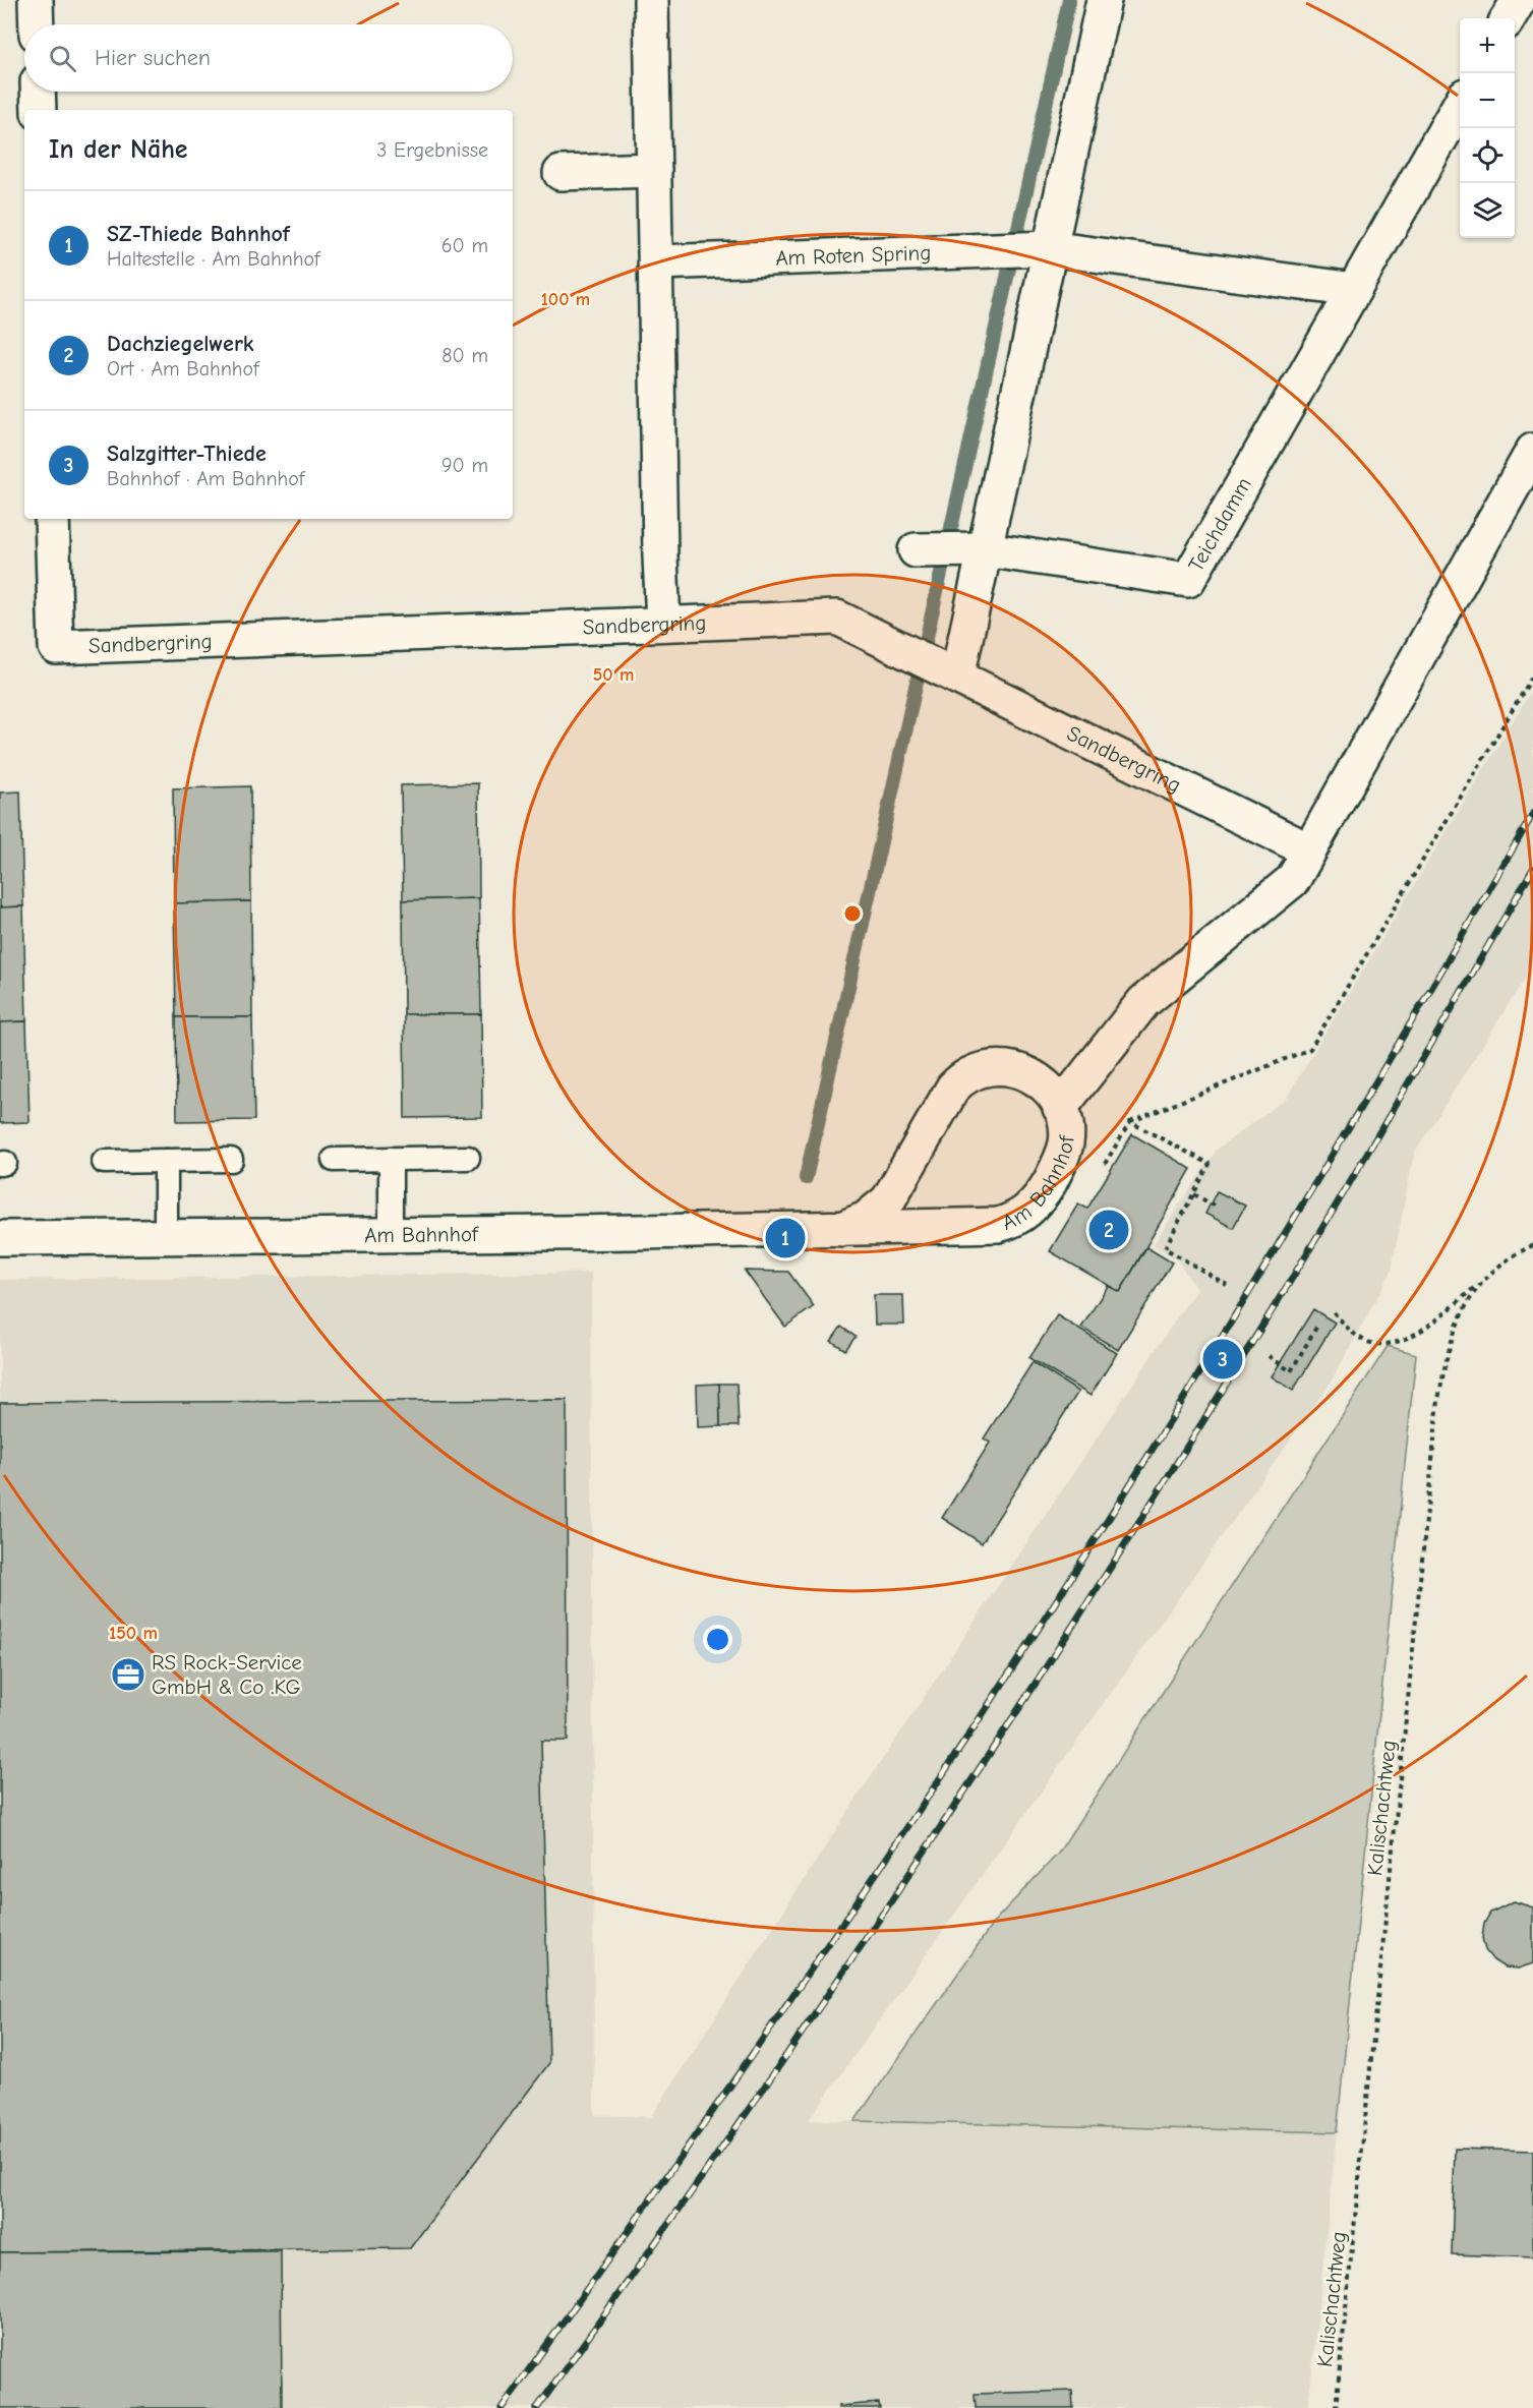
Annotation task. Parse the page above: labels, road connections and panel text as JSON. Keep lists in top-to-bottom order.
{
  "streets": {
    "street": [
      "Am Roten Spring",
      "Teichdamm",
      "Sandbergring",
      "Am Bahnhof"
    ],
    "path": ["Kalischachtweg"]
  },
  "places": {
    "office": ["RS Rock-Service GmbH & Co .KG"]
  },
  "page": {
    "map_buttons": ["+", "−"],
    "search": "Hier suchen",
    "heading": ["In der Nähe", "3 Ergebnisse"],
    "list": [
      {
        "mark": "1",
        "name": "SZ-Thiede Bahnhof",
        "note": "Haltestelle · Am Bahnhof",
        "value": "60 m"
      },
      {
        "mark": "2",
        "name": "Dachziegelwerk",
        "note": "Ort · Am Bahnhof",
        "value": "80 m"
      },
      {
        "mark": "3",
        "name": "Salzgitter-Thiede",
        "note": "Bahnhof · Am Bahnhof",
        "value": "90 m"
      }
    ],
    "pins": ["2", "1", "3"]
  },
  "rings": ["100 m", "50 m", "150 m"]
}
